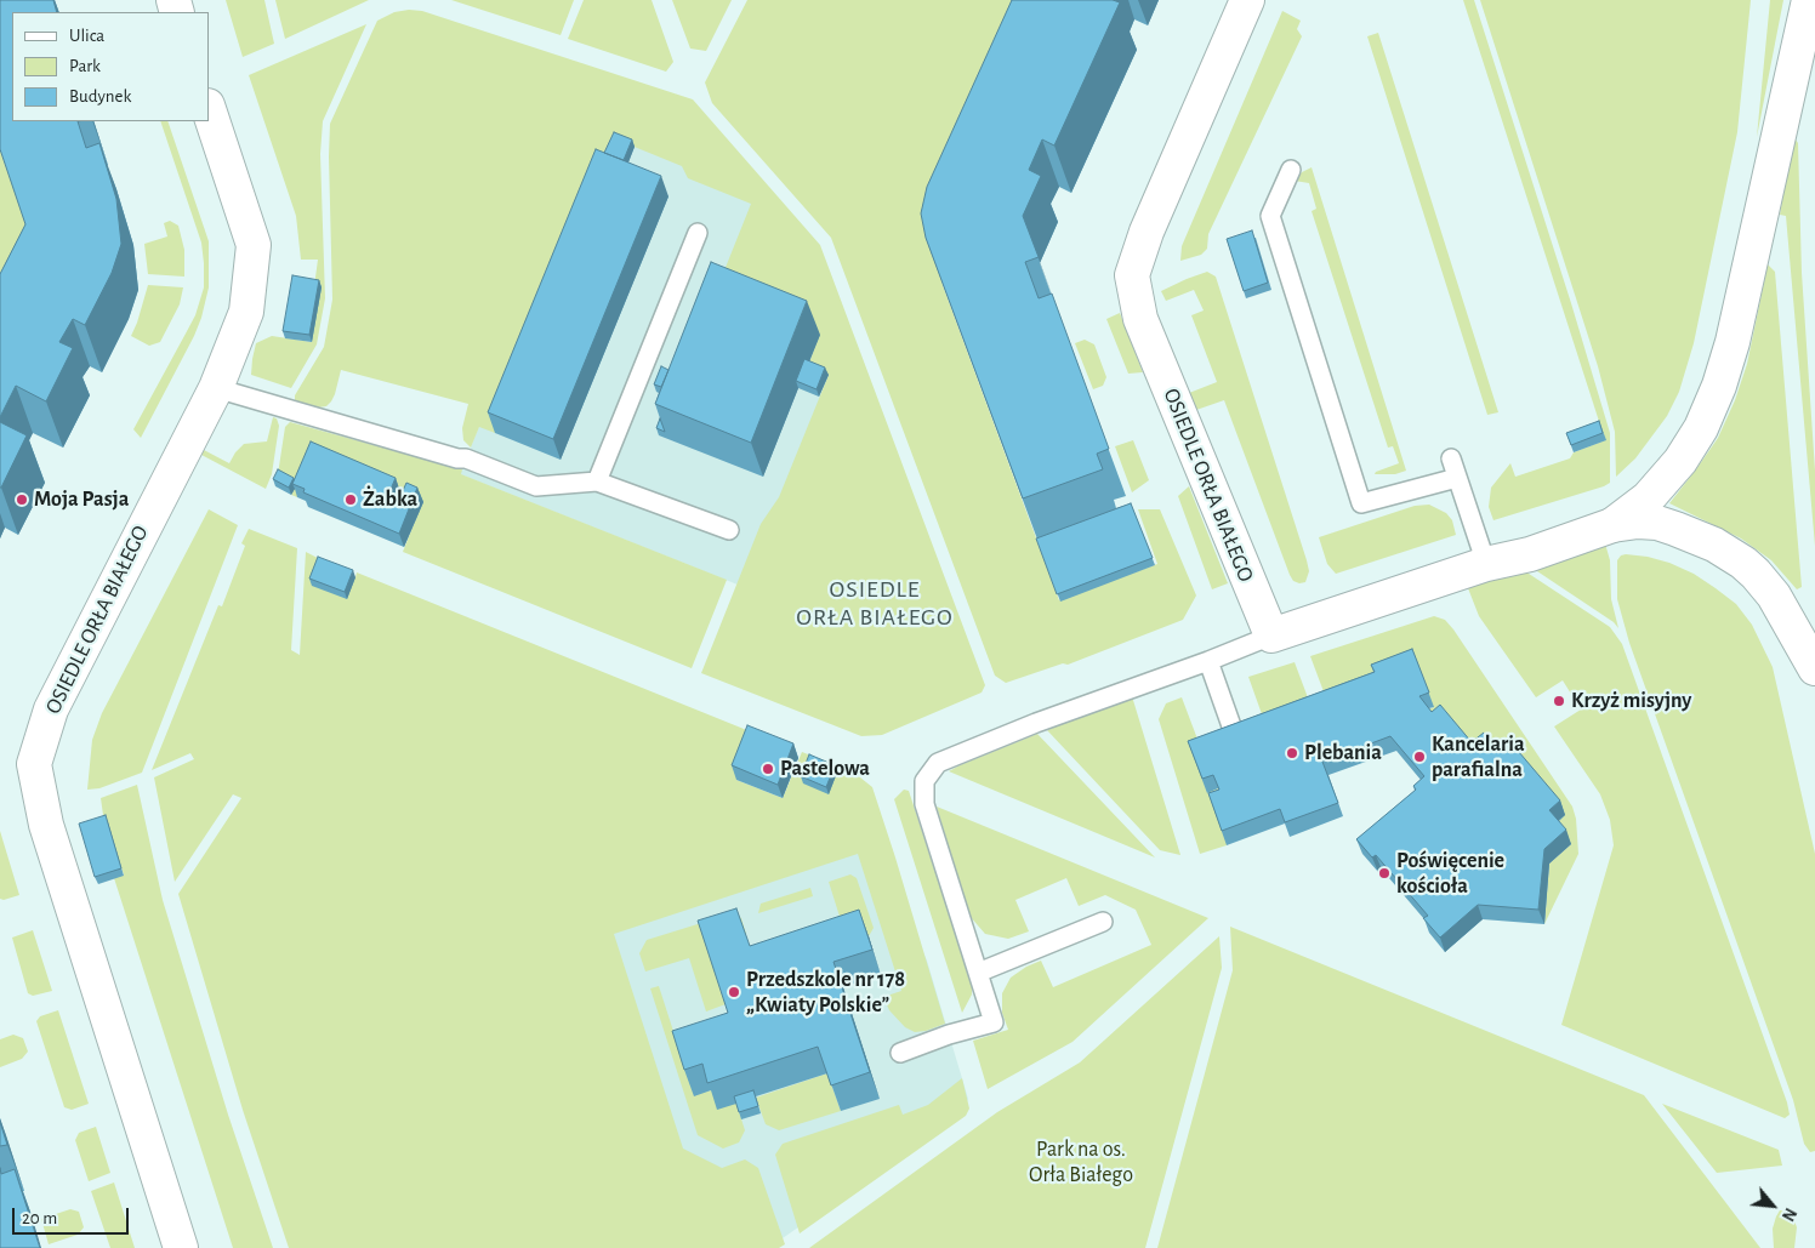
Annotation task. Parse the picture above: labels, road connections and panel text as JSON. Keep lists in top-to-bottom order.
{
  "streets": {
    "street": ["OSIEDLE ORŁA BIAŁEGO"]
  },
  "districts": ["OSIEDLE ORŁA BIAŁEGO"],
  "parks": ["Park na os. Orła Białego"],
  "places": [
    "Moja Pasja",
    "Żabka",
    "Krzyż misyjny",
    "Plebania",
    "Kancelaria parafialna",
    "Pastelowa",
    "Poświęcenie kościoła",
    "Przedszkole nr 178 „Kwiaty Polskie”"
  ],
  "legend": ["Ulica", "Park", "Budynek"],
  "scale_bar": "20 m",
  "north": "bottom right"
}
